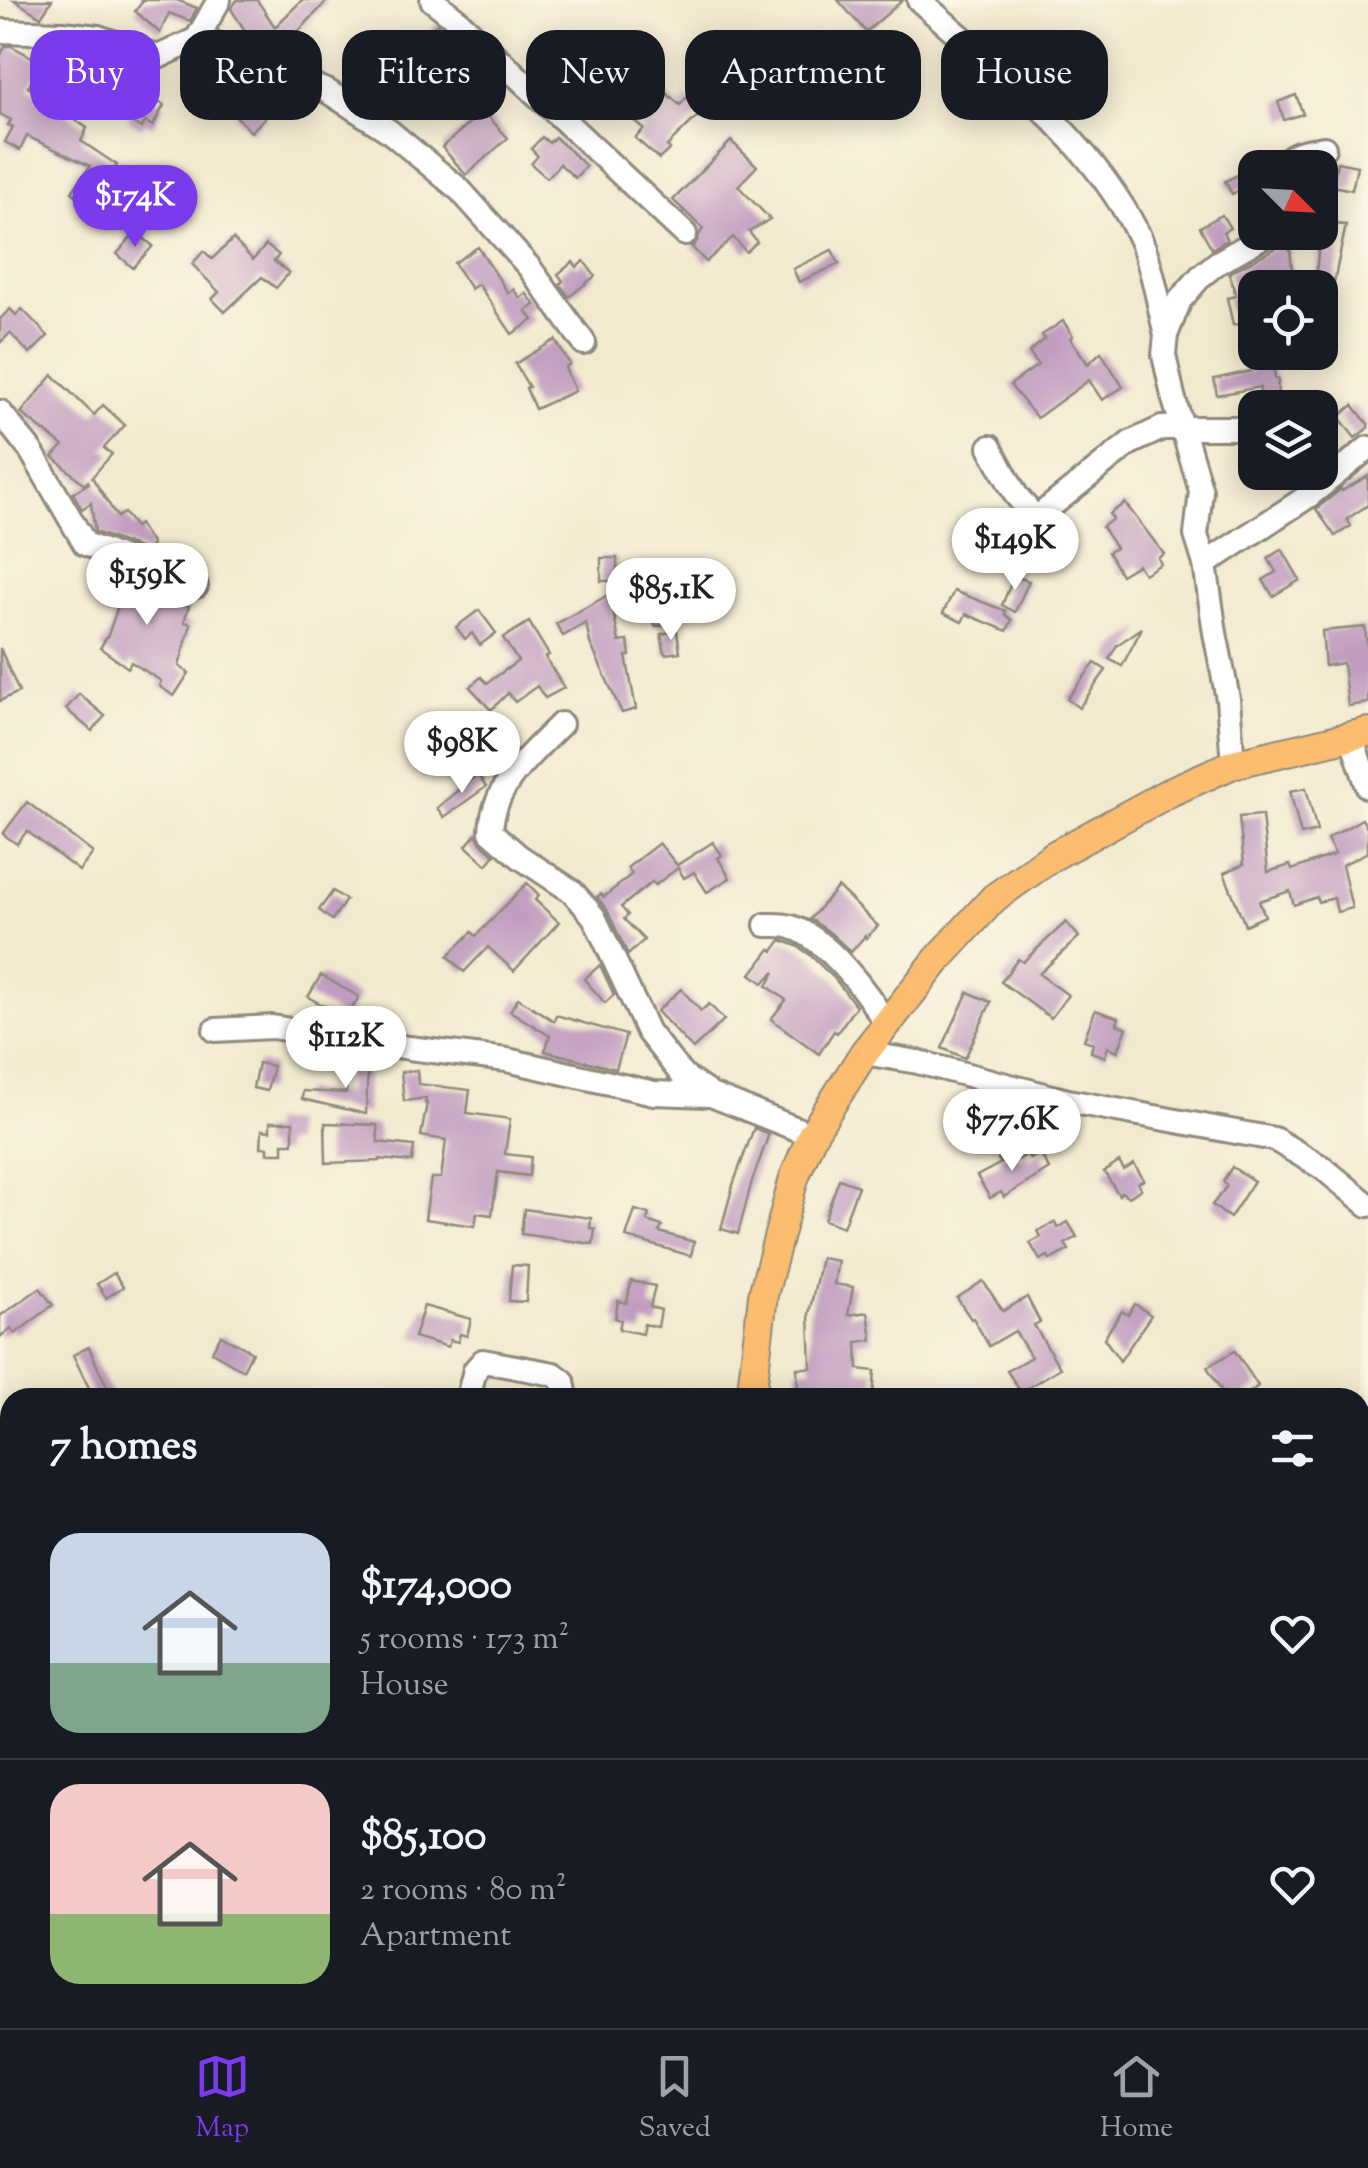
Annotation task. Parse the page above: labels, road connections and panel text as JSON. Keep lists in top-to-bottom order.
{
  "north": "bottom right",
  "page": {
    "chip": [
      "Buy",
      "Rent",
      "Filters",
      "New",
      "Apartment",
      "House"
    ],
    "price": [
      "$174K",
      "$149K",
      "$159K",
      "$85.1K",
      "$98K",
      "$112K",
      "$77.6K"
    ],
    "heading": "7 homes",
    "list": [
      {
        "name": "$174,000",
        "note": "5 rooms · 173 m² · House"
      },
      {
        "name": "$85,100",
        "note": "2 rooms · 80 m² · Apartment"
      }
    ],
    "tabs": ["Map", "Saved", "Home"]
  }
}
